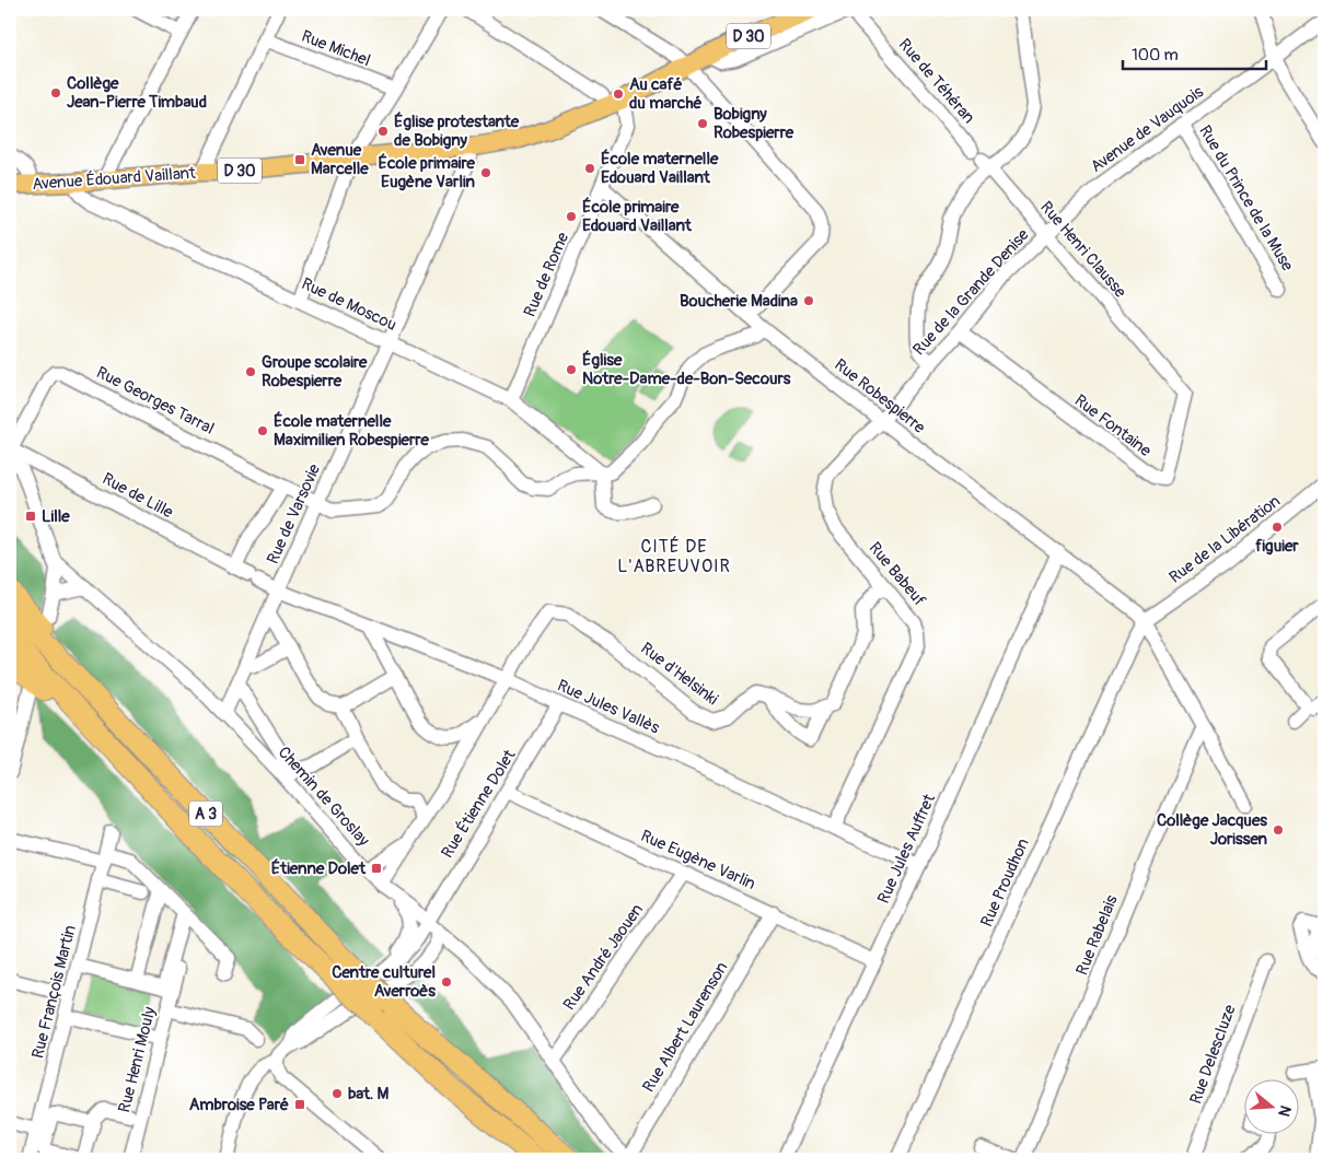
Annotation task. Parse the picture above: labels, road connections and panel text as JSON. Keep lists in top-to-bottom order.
{
  "streets": {
    "highway": ["A 3"],
    "main road": ["D 30", "Avenue Édouard Vaillant"],
    "street": [
      "Rue Michel",
      "Rue de Téhéran",
      "Avenue de Vauquois",
      "Rue du Prince de la Muse",
      "Rue Henri Clausse",
      "Rue de Rome",
      "Rue de la Grande Denise",
      "Rue de Moscou",
      "Rue Robespierre",
      "Rue Georges Tarral",
      "Rue Fontaine",
      "Rue de Lille",
      "Rue de Varsovie",
      "Rue de la Libération",
      "Rue Babeuf",
      "Rue d'Helsinki",
      "Rue Jules Vallès",
      "Chemin de Groslay",
      "Rue Étienne Dolet",
      "Rue Jules Auffret",
      "Rue Eugène Varlin",
      "Rue Proudhon",
      "Rue Rabelais",
      "Rue André Jaouen",
      "Rue François Martin",
      "Rue Albert Laurenson",
      "Rue Delescluze",
      "Rue Henri Mouly"
    ]
  },
  "crossings": [
    ["Rue de Téhéran", "Rue Henri Clausse"],
    ["Avenue de Vauquois", "Rue du Prince de la Muse"],
    ["Avenue de Vauquois", "Rue de la Grande Denise"],
    ["Avenue Édouard Vaillant", "Rue de Rome"],
    ["Avenue Édouard Vaillant", "Rue de Moscou"],
    ["Avenue Édouard Vaillant", "Rue de Varsovie"],
    ["Rue Henri Clausse", "Rue de la Grande Denise"],
    ["Rue Henri Clausse", "Rue Fontaine"],
    ["Rue de Rome", "Rue de Moscou"],
    ["Rue de Rome", "Rue Robespierre"],
    ["Rue de la Grande Denise", "Rue Robespierre"],
    ["Rue de la Grande Denise", "Rue Fontaine"],
    ["Rue de la Grande Denise", "Rue Babeuf"],
    ["Rue de Moscou", "Rue Georges Tarral"],
    ["Rue de Moscou", "Rue de Varsovie"],
    ["Rue Robespierre", "Rue de la Libération"],
    ["Rue Robespierre", "Rue Babeuf"],
    ["Rue Robespierre", "Rue Jules Auffret"],
    ["Rue Robespierre", "Rue Proudhon"],
    ["Rue Robespierre", "Rue Rabelais"],
    ["Rue Georges Tarral", "Rue de Lille"],
    ["Rue Georges Tarral", "Rue de Varsovie"],
    ["Rue de Lille", "Rue de Varsovie"],
    ["Rue de Lille", "Rue Jules Vallès"],
    ["Rue de Varsovie", "Rue Jules Vallès"],
    ["Rue de Varsovie", "Chemin de Groslay"],
    ["Rue de la Libération", "Rue Proudhon"],
    ["Rue Babeuf", "Rue Jules Vallès"],
    ["Rue d'Helsinki", "Rue Jules Vallès"],
    ["Rue Jules Vallès", "Rue Étienne Dolet"],
    ["Rue Jules Vallès", "Rue Jules Auffret"],
    ["Chemin de Groslay", "Rue Étienne Dolet"],
    ["Chemin de Groslay", "Rue André Jaouen"],
    ["Chemin de Groslay", "Rue Albert Laurenson"],
    ["Rue Étienne Dolet", "Rue Eugène Varlin"],
    ["Rue Jules Auffret", "Rue Eugène Varlin"],
    ["Rue Eugène Varlin", "Rue André Jaouen"],
    ["Rue Eugène Varlin", "Rue Albert Laurenson"]
  ],
  "districts": ["CITÉ DE L'ABREUVOIR"],
  "places": {
    "other": [
      "Collège Jean-Pierre Timbaud",
      "Au café du marché",
      "Bobigny Robespierre",
      "Église protestante de Bobigny",
      "École maternelle Edouard Vaillant",
      "École primaire Eugène Varlin",
      "École primaire Edouard Vaillant",
      "Boucherie Madina",
      "Église Notre-Dame-de-Bon-Secours",
      "Groupe scolaire Robespierre",
      "École maternelle Maximilien Robespierre",
      "figuier",
      "Collège Jacques Jorissen",
      "Centre culturel Averroès",
      "bat. M"
    ],
    "transit": [
      "Avenue Marcelle",
      "Lille",
      "Étienne Dolet",
      "Ambroise Paré"
    ]
  },
  "scale_bar": "100 m",
  "north": "right"
}
